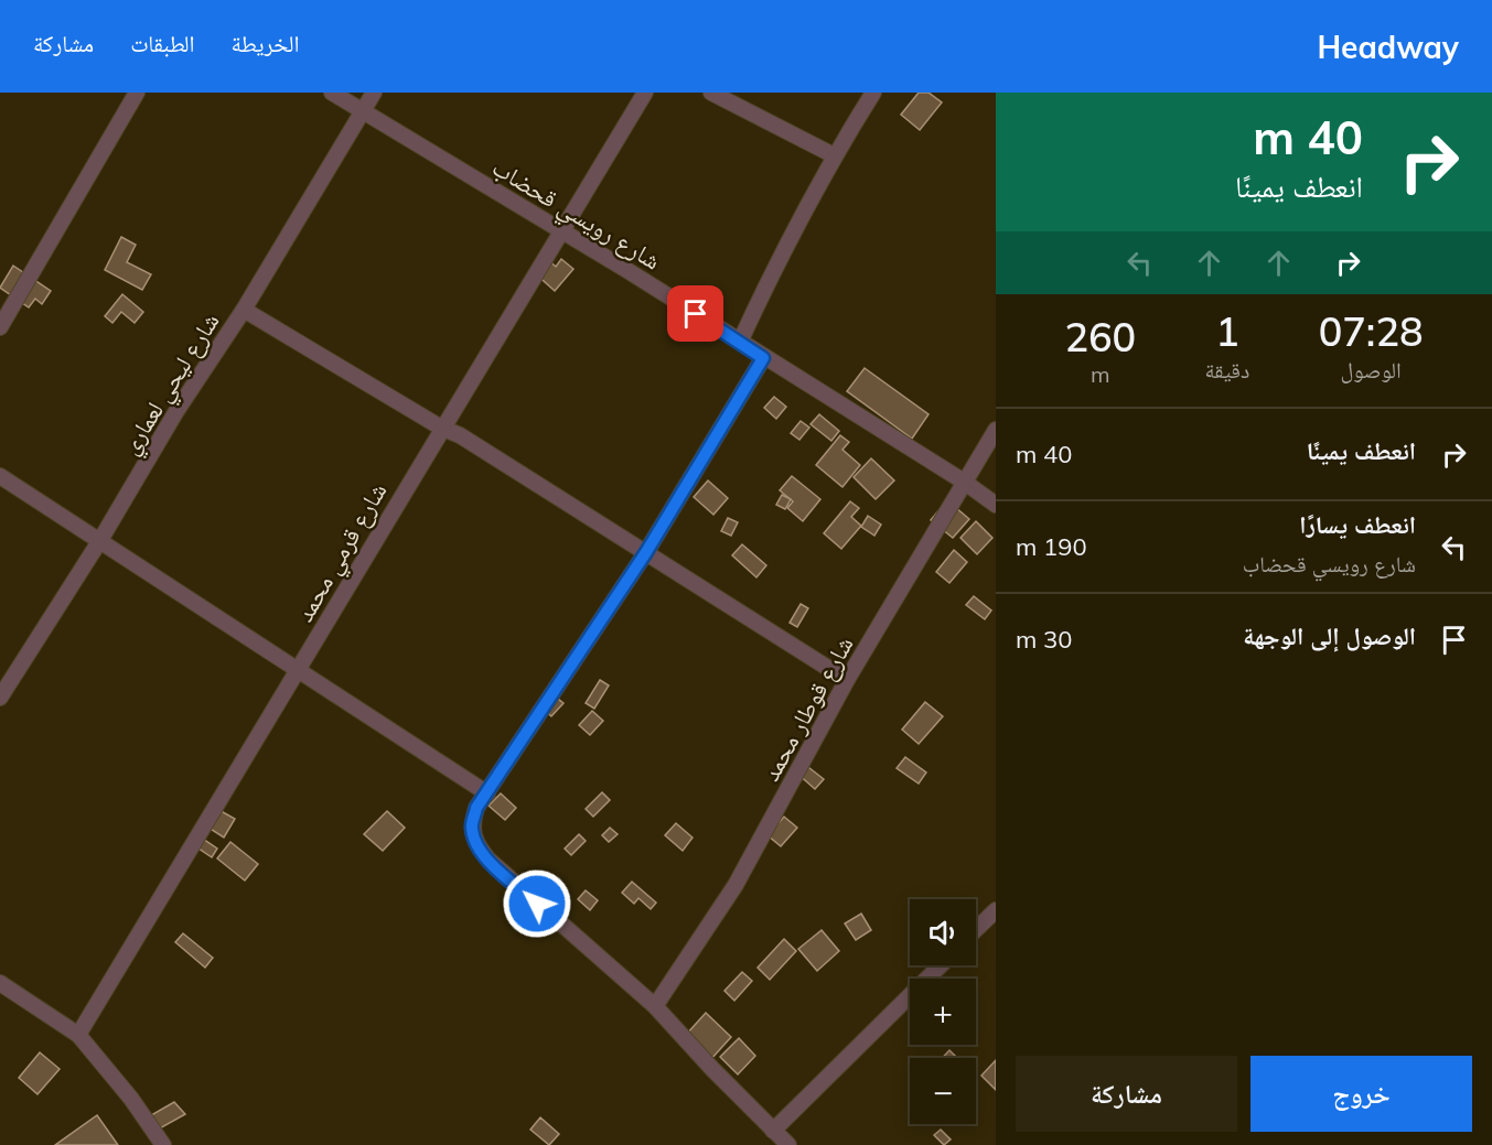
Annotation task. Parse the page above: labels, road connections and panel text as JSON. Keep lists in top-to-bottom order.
{
  "streets": {
    "street": [
      "شارع رويسي قحضاب",
      "شارع ليحي لعماري",
      "شارع قرمي محمد",
      "شارع قوطار محمد"
    ]
  },
  "crossings": [
    ["شارع رويسي قحضاب", "شارع ليحي لعماري"],
    ["شارع رويسي قحضاب", "شارع قرمي محمد"],
    ["شارع رويسي قحضاب", "شارع قوطار محمد"]
  ],
  "page": {
    "header": "Headway",
    "nav": ["الخريطة", "الطبقات", "مشاركة"],
    "turn": ["40 m", "انعطف يمينًا"],
    "eta": [
      "07:28",
      "الوصول",
      "1",
      "دقيقة",
      "260",
      "m"
    ],
    "list": [
      {
        "name": "انعطف يمينًا",
        "value": "40 m"
      },
      {
        "name": "انعطف يسارًا",
        "note": "شارع رويسي قحضاب",
        "value": "190 m"
      },
      {
        "name": "الوصول إلى الوجهة",
        "value": "30 m"
      }
    ],
    "map_buttons": ["+", "−"],
    "buttons": ["خروج", "مشاركة"]
  }
}
